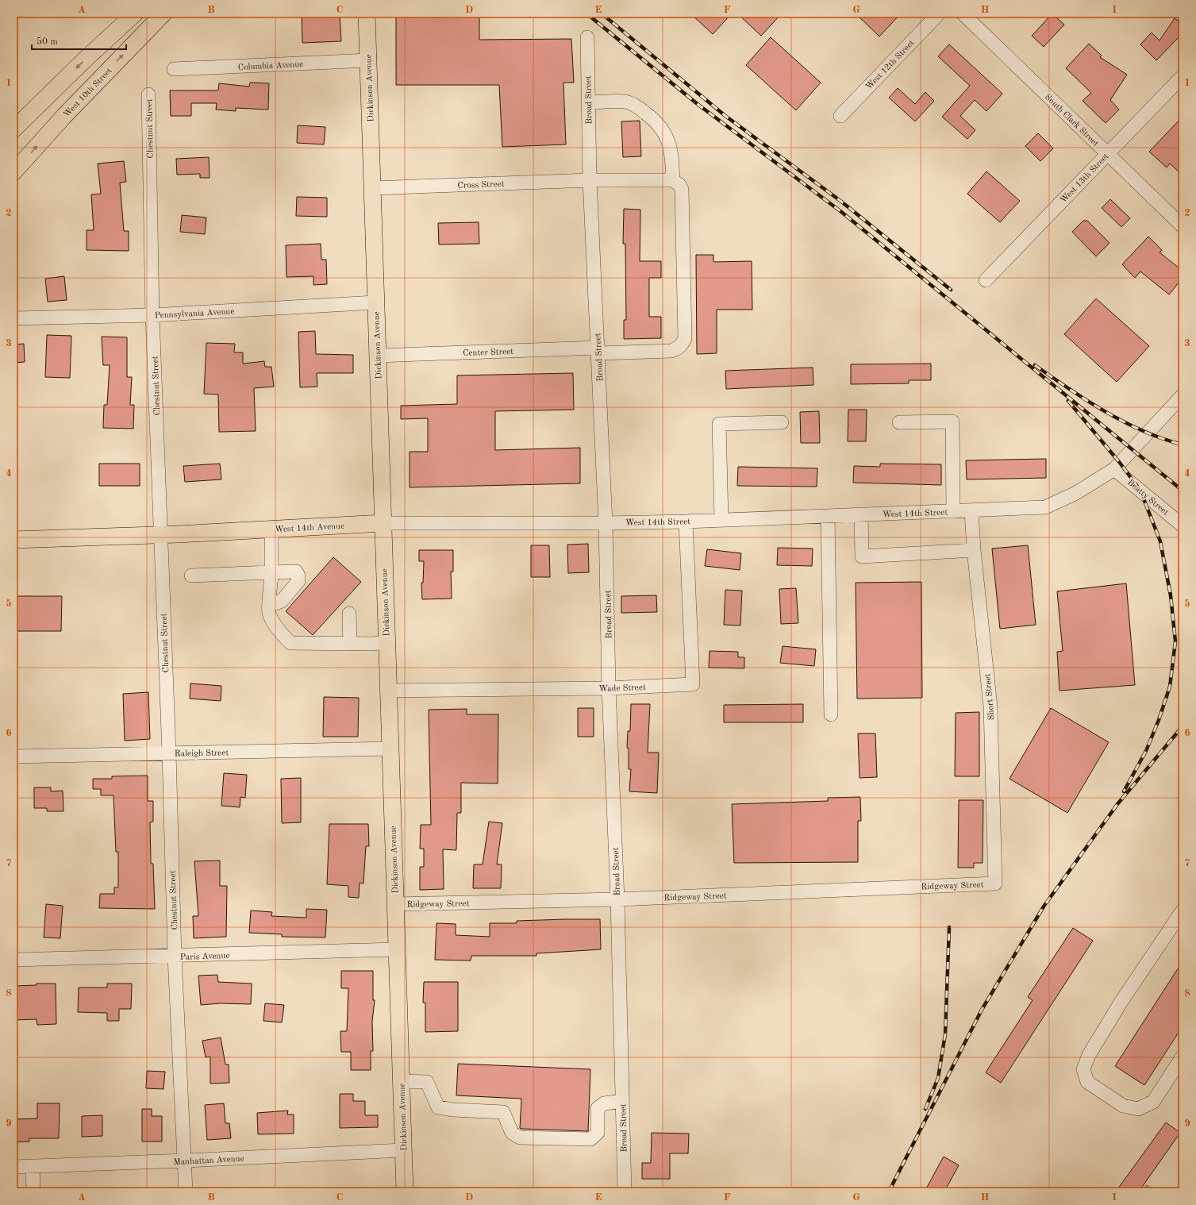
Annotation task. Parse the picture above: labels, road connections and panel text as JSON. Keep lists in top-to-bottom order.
{
  "streets": {
    "main road": ["Dickinson Avenue", "West 10th Street", "West 14th Avenue"],
    "street": [
      "West 12th Street",
      "Columbia Avenue",
      "Broad Street",
      "South Clark Street",
      "Chestnut Street",
      "West 13th Street",
      "Cross Street",
      "Pennsylvania Avenue",
      "Center Street",
      "Beatty Street",
      "West 14th Street",
      "Wade Street",
      "Short Street",
      "Raleigh Street",
      "Ridgeway Street",
      "Paris Avenue",
      "Manhattan Avenue"
    ]
  },
  "crossings": [
    ["Columbia Avenue", "Dickinson Avenue"],
    ["Dickinson Avenue", "Cross Street"],
    ["Dickinson Avenue", "Pennsylvania Avenue"],
    ["Dickinson Avenue", "Center Street"],
    ["Dickinson Avenue", "West 14th Avenue"],
    ["Dickinson Avenue", "Wade Street"],
    ["Dickinson Avenue", "Raleigh Street"],
    ["Dickinson Avenue", "Ridgeway Street"],
    ["Dickinson Avenue", "Paris Avenue"],
    ["Dickinson Avenue", "Manhattan Avenue"],
    ["Broad Street", "Cross Street"],
    ["Broad Street", "Center Street"],
    ["Broad Street", "West 14th Street"],
    ["Broad Street", "West 14th Avenue"],
    ["Broad Street", "Wade Street"],
    ["Broad Street", "Ridgeway Street"],
    ["South Clark Street", "West 13th Street"],
    ["Chestnut Street", "Pennsylvania Avenue"],
    ["Chestnut Street", "West 14th Avenue"],
    ["Chestnut Street", "Raleigh Street"],
    ["Chestnut Street", "Paris Avenue"],
    ["Chestnut Street", "Manhattan Avenue"],
    ["Cross Street", "Center Street"],
    ["Beatty Street", "West 14th Street"],
    ["West 14th Street", "West 14th Avenue"],
    ["West 14th Street", "Wade Street"],
    ["West 14th Street", "Short Street"],
    ["Short Street", "Ridgeway Street"]
  ],
  "scale_bar": "50 m",
  "grid": {
    "columns": [
      "A",
      "B",
      "C",
      "D",
      "E",
      "F",
      "G",
      "H",
      "I"
    ],
    "rows": [
      "1",
      "2",
      "3",
      "4",
      "5",
      "6",
      "7",
      "8",
      "9"
    ]
  }
}
